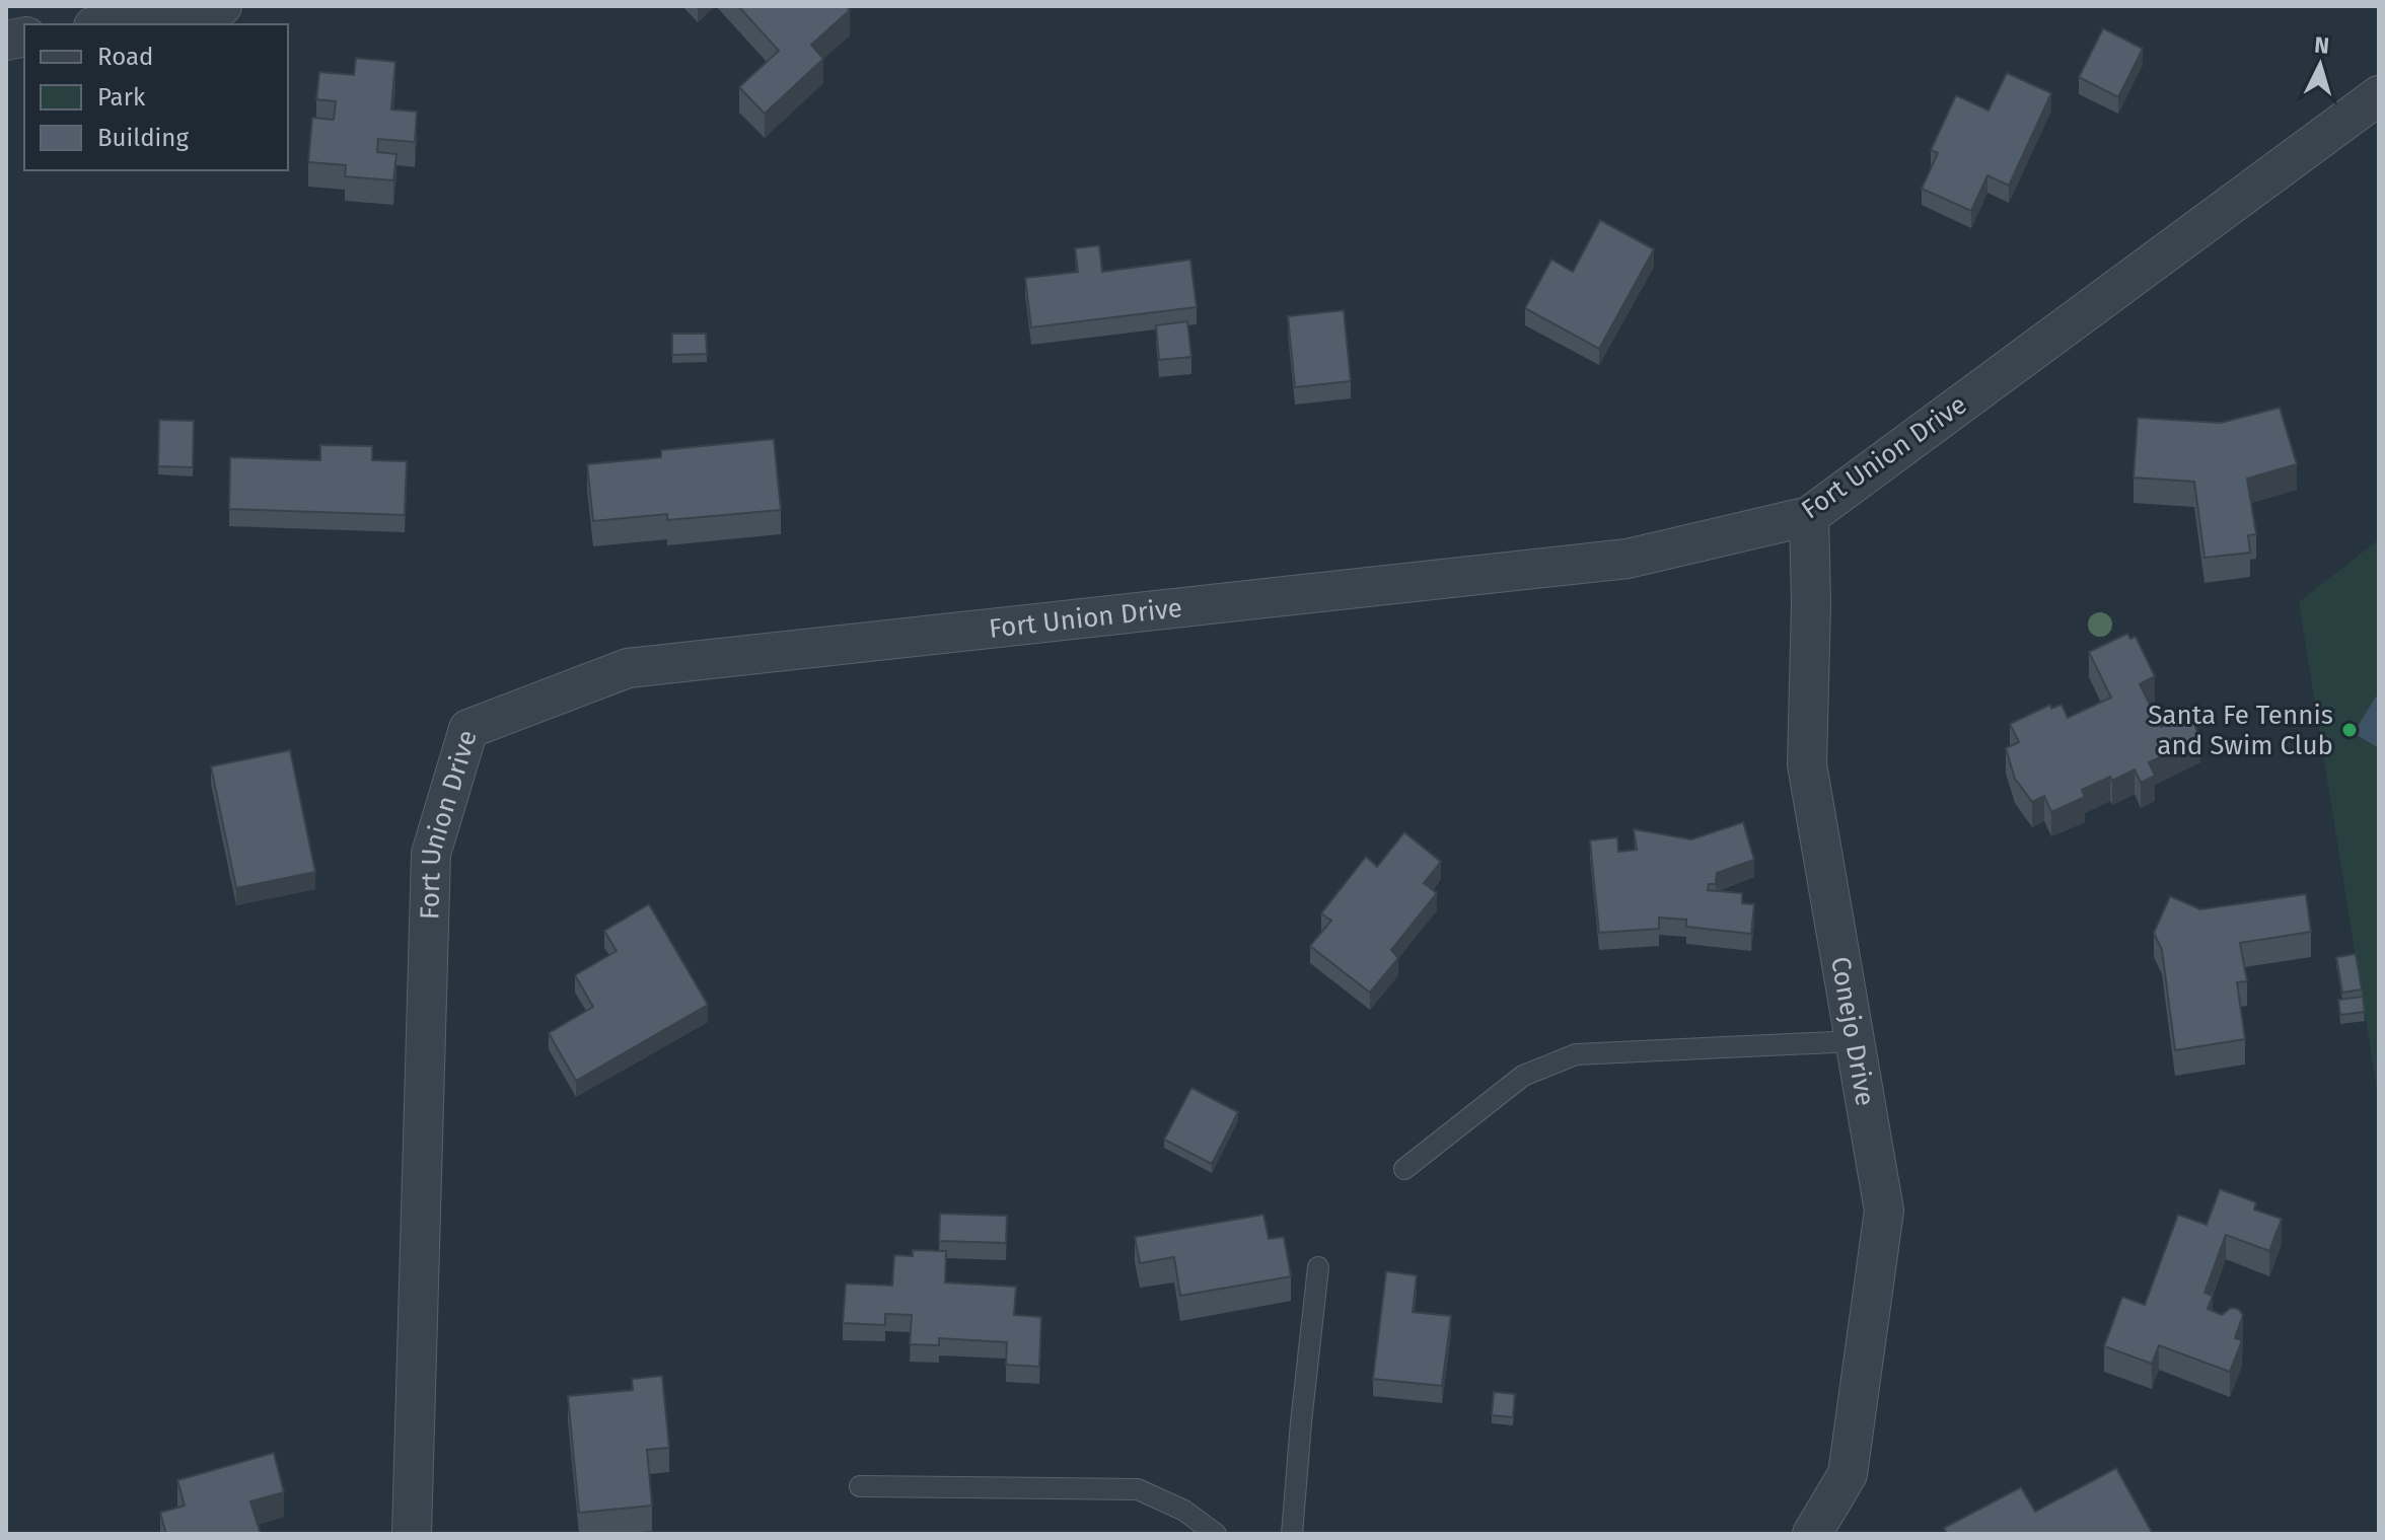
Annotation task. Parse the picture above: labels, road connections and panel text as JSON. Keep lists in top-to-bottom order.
{
  "streets": {
    "street": ["Fort Union Drive", "Conejo Drive"]
  },
  "crossings": [
    ["Fort Union Drive", "Conejo Drive"]
  ],
  "places": ["Santa Fe Tennis and Swim Club"],
  "legend": ["Road", "Park", "Building"],
  "north": "top"
}
